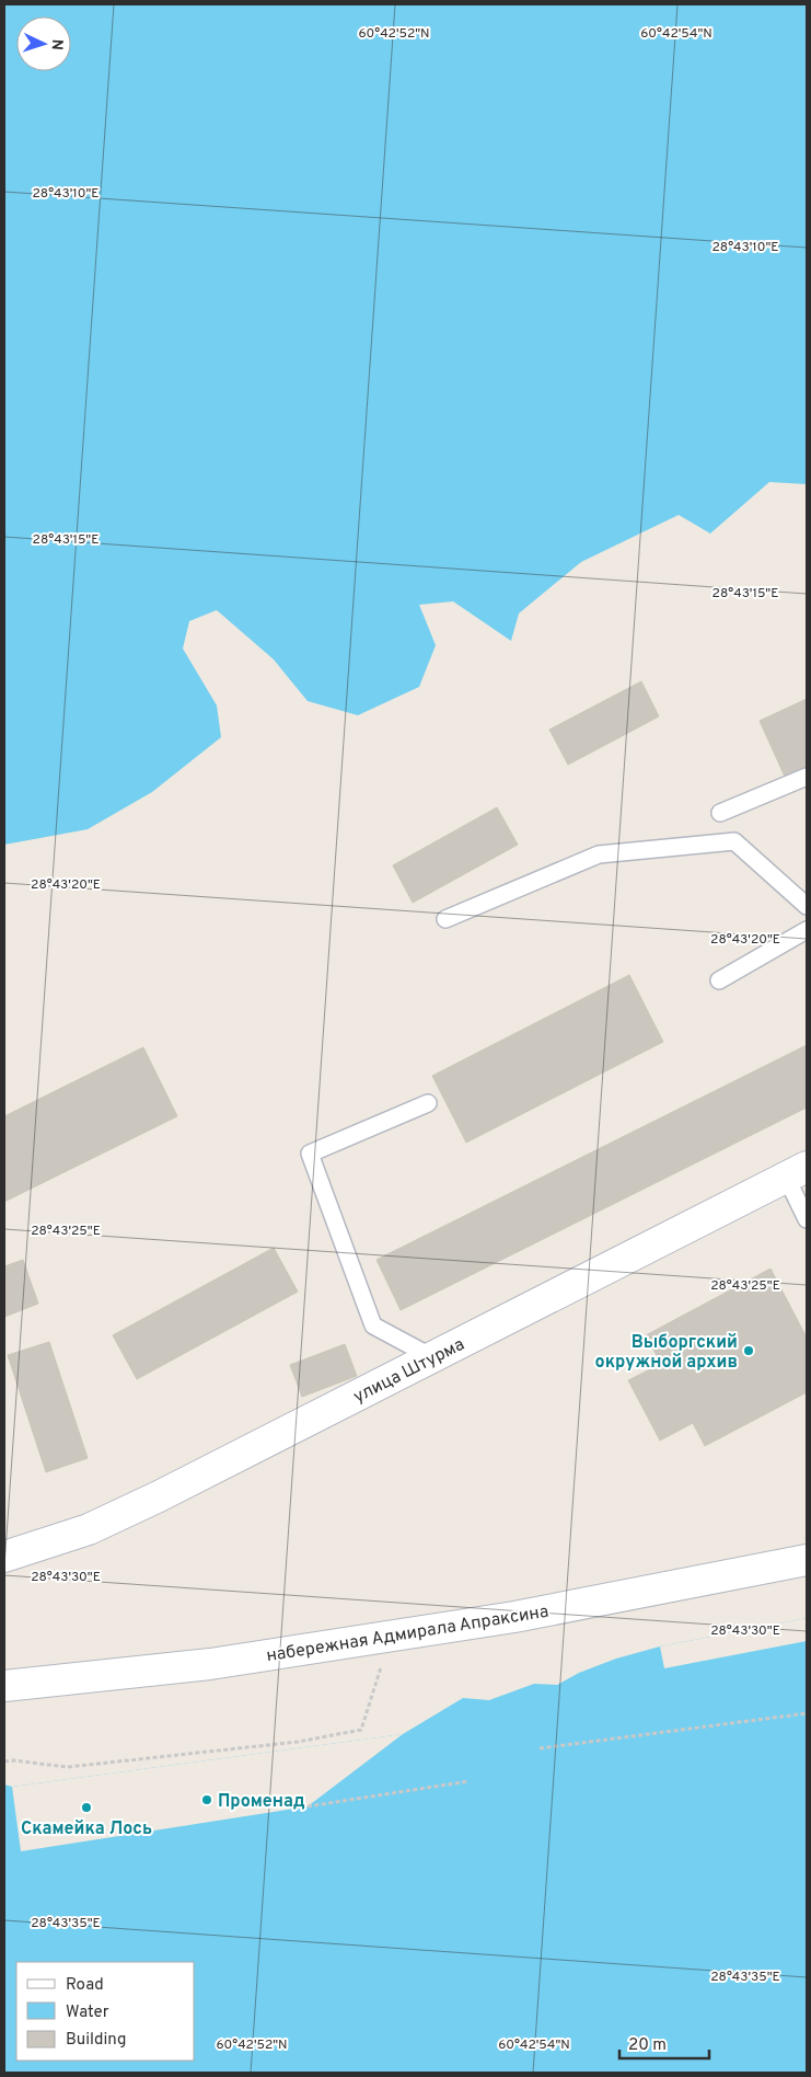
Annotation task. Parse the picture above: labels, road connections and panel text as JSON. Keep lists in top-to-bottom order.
{
  "streets": {
    "street": ["улица Штурма", "набережная Адмирала Апраксина"]
  },
  "places": ["Выборгский окружной архив", "Променад", "Скамейка Лось"],
  "legend": ["Road", "Water", "Building"],
  "scale_bar": "20 m",
  "north": "right",
  "coordinates": [
    "60°42'52\"N",
    "60°42'54\"N",
    "28°43'10\"E",
    "28°43'15\"E",
    "28°43'20\"E",
    "28°43'25\"E",
    "28°43'30\"E",
    "28°43'35\"E"
  ]
}
